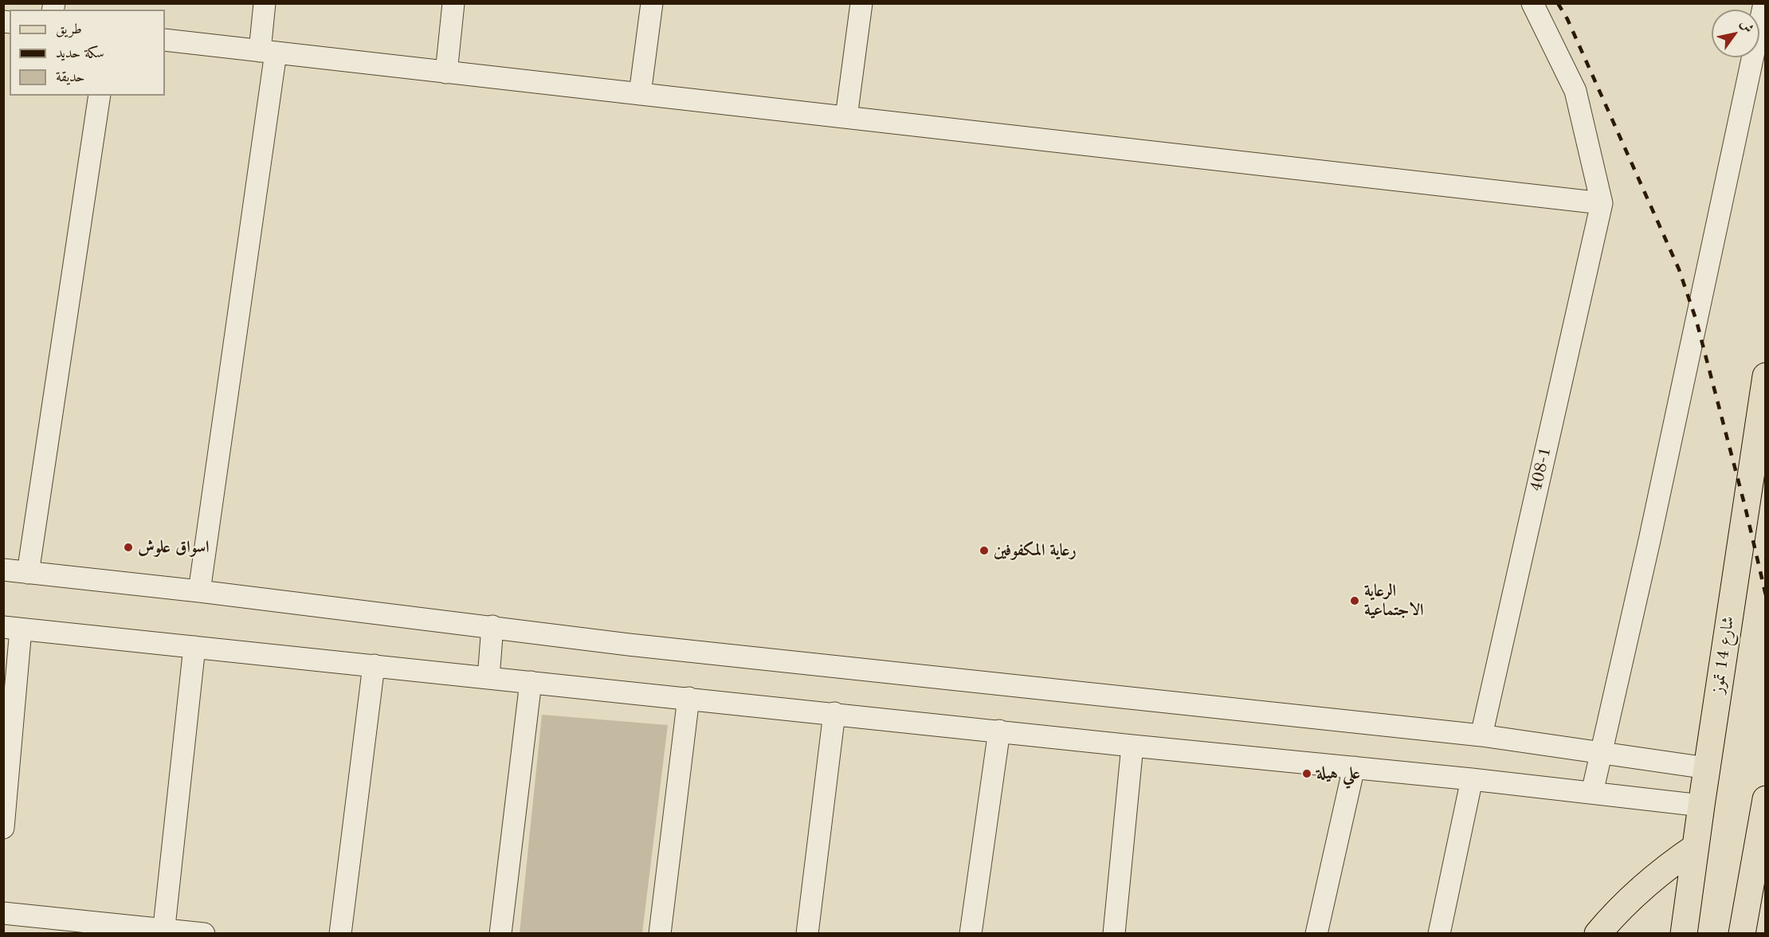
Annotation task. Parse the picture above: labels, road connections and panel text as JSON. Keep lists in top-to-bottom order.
{
  "streets": {
    "main road": ["شارع 14 تموز"],
    "street": ["408-1"]
  },
  "places": [
    "اسواق علوش",
    "رعاية المكفوفين",
    "الرعاية الاجتماعية",
    "علي هيلة"
  ],
  "legend": ["طريق", "سكة حديد", "حديقة"],
  "north": "top right"
}
